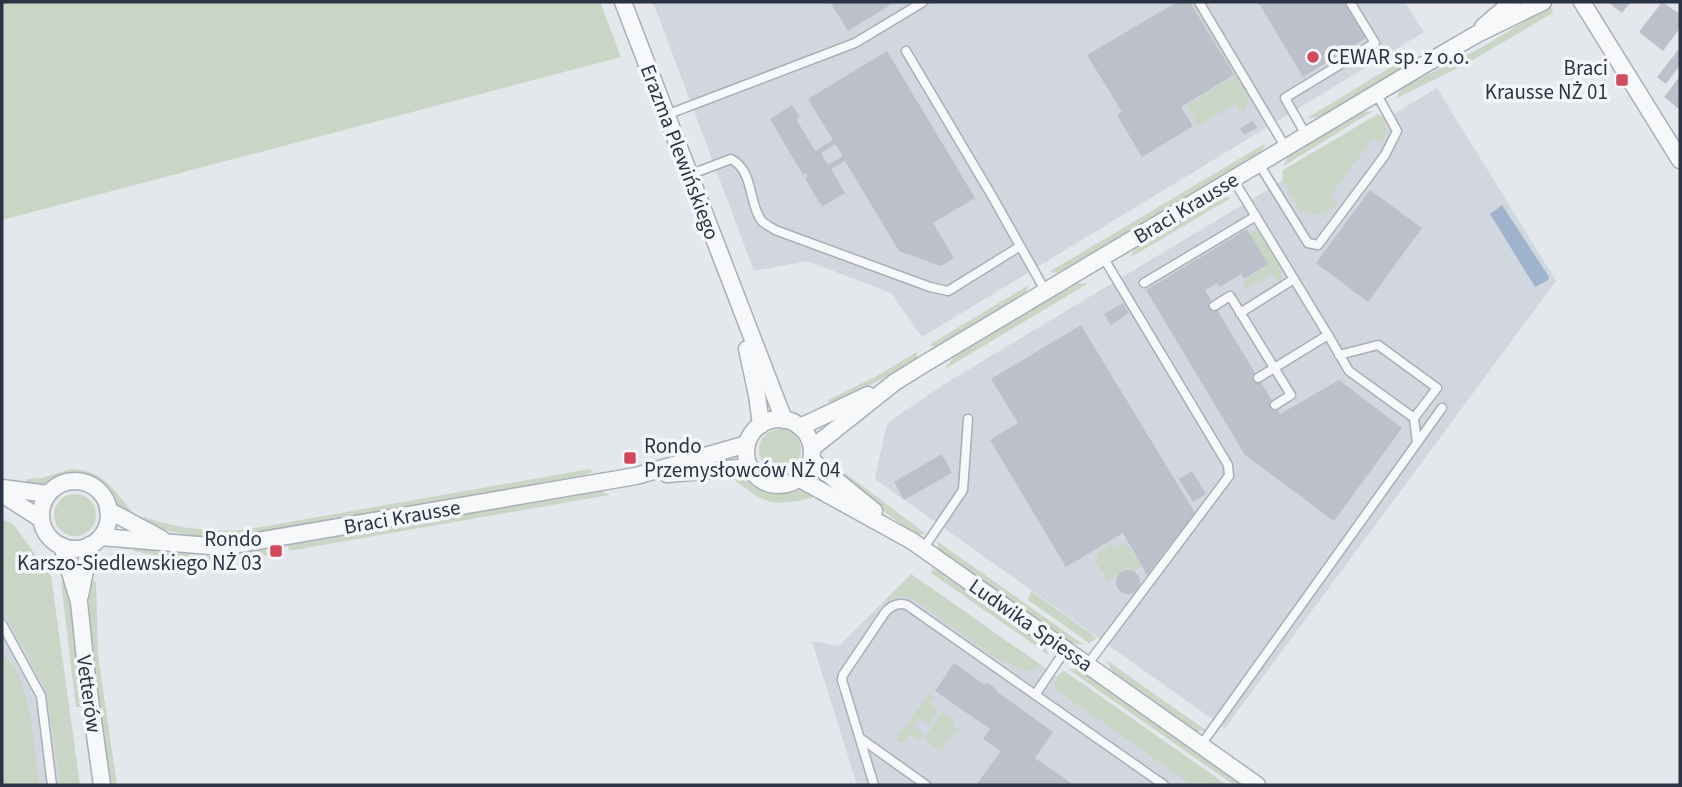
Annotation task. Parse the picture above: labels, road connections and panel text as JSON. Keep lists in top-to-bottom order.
{
  "streets": {
    "street": [
      "Erazma Plewińskiego",
      "Braci Krausse",
      "Ludwika Spiessa",
      "Vetterów"
    ]
  },
  "crossings": [
    ["Erazma Plewińskiego", "Braci Krausse"],
    ["Erazma Plewińskiego", "Ludwika Spiessa"],
    ["Braci Krausse", "Ludwika Spiessa"],
    ["Braci Krausse", "Vetterów"]
  ],
  "places": {
    "other": ["CEWAR sp. z o.o."],
    "transit": ["Braci Krausse NŻ 01", "Rondo Przemysłowców NŻ 04", "Rondo Karszo-Siedlewskiego NŻ 03"]
  }
}
